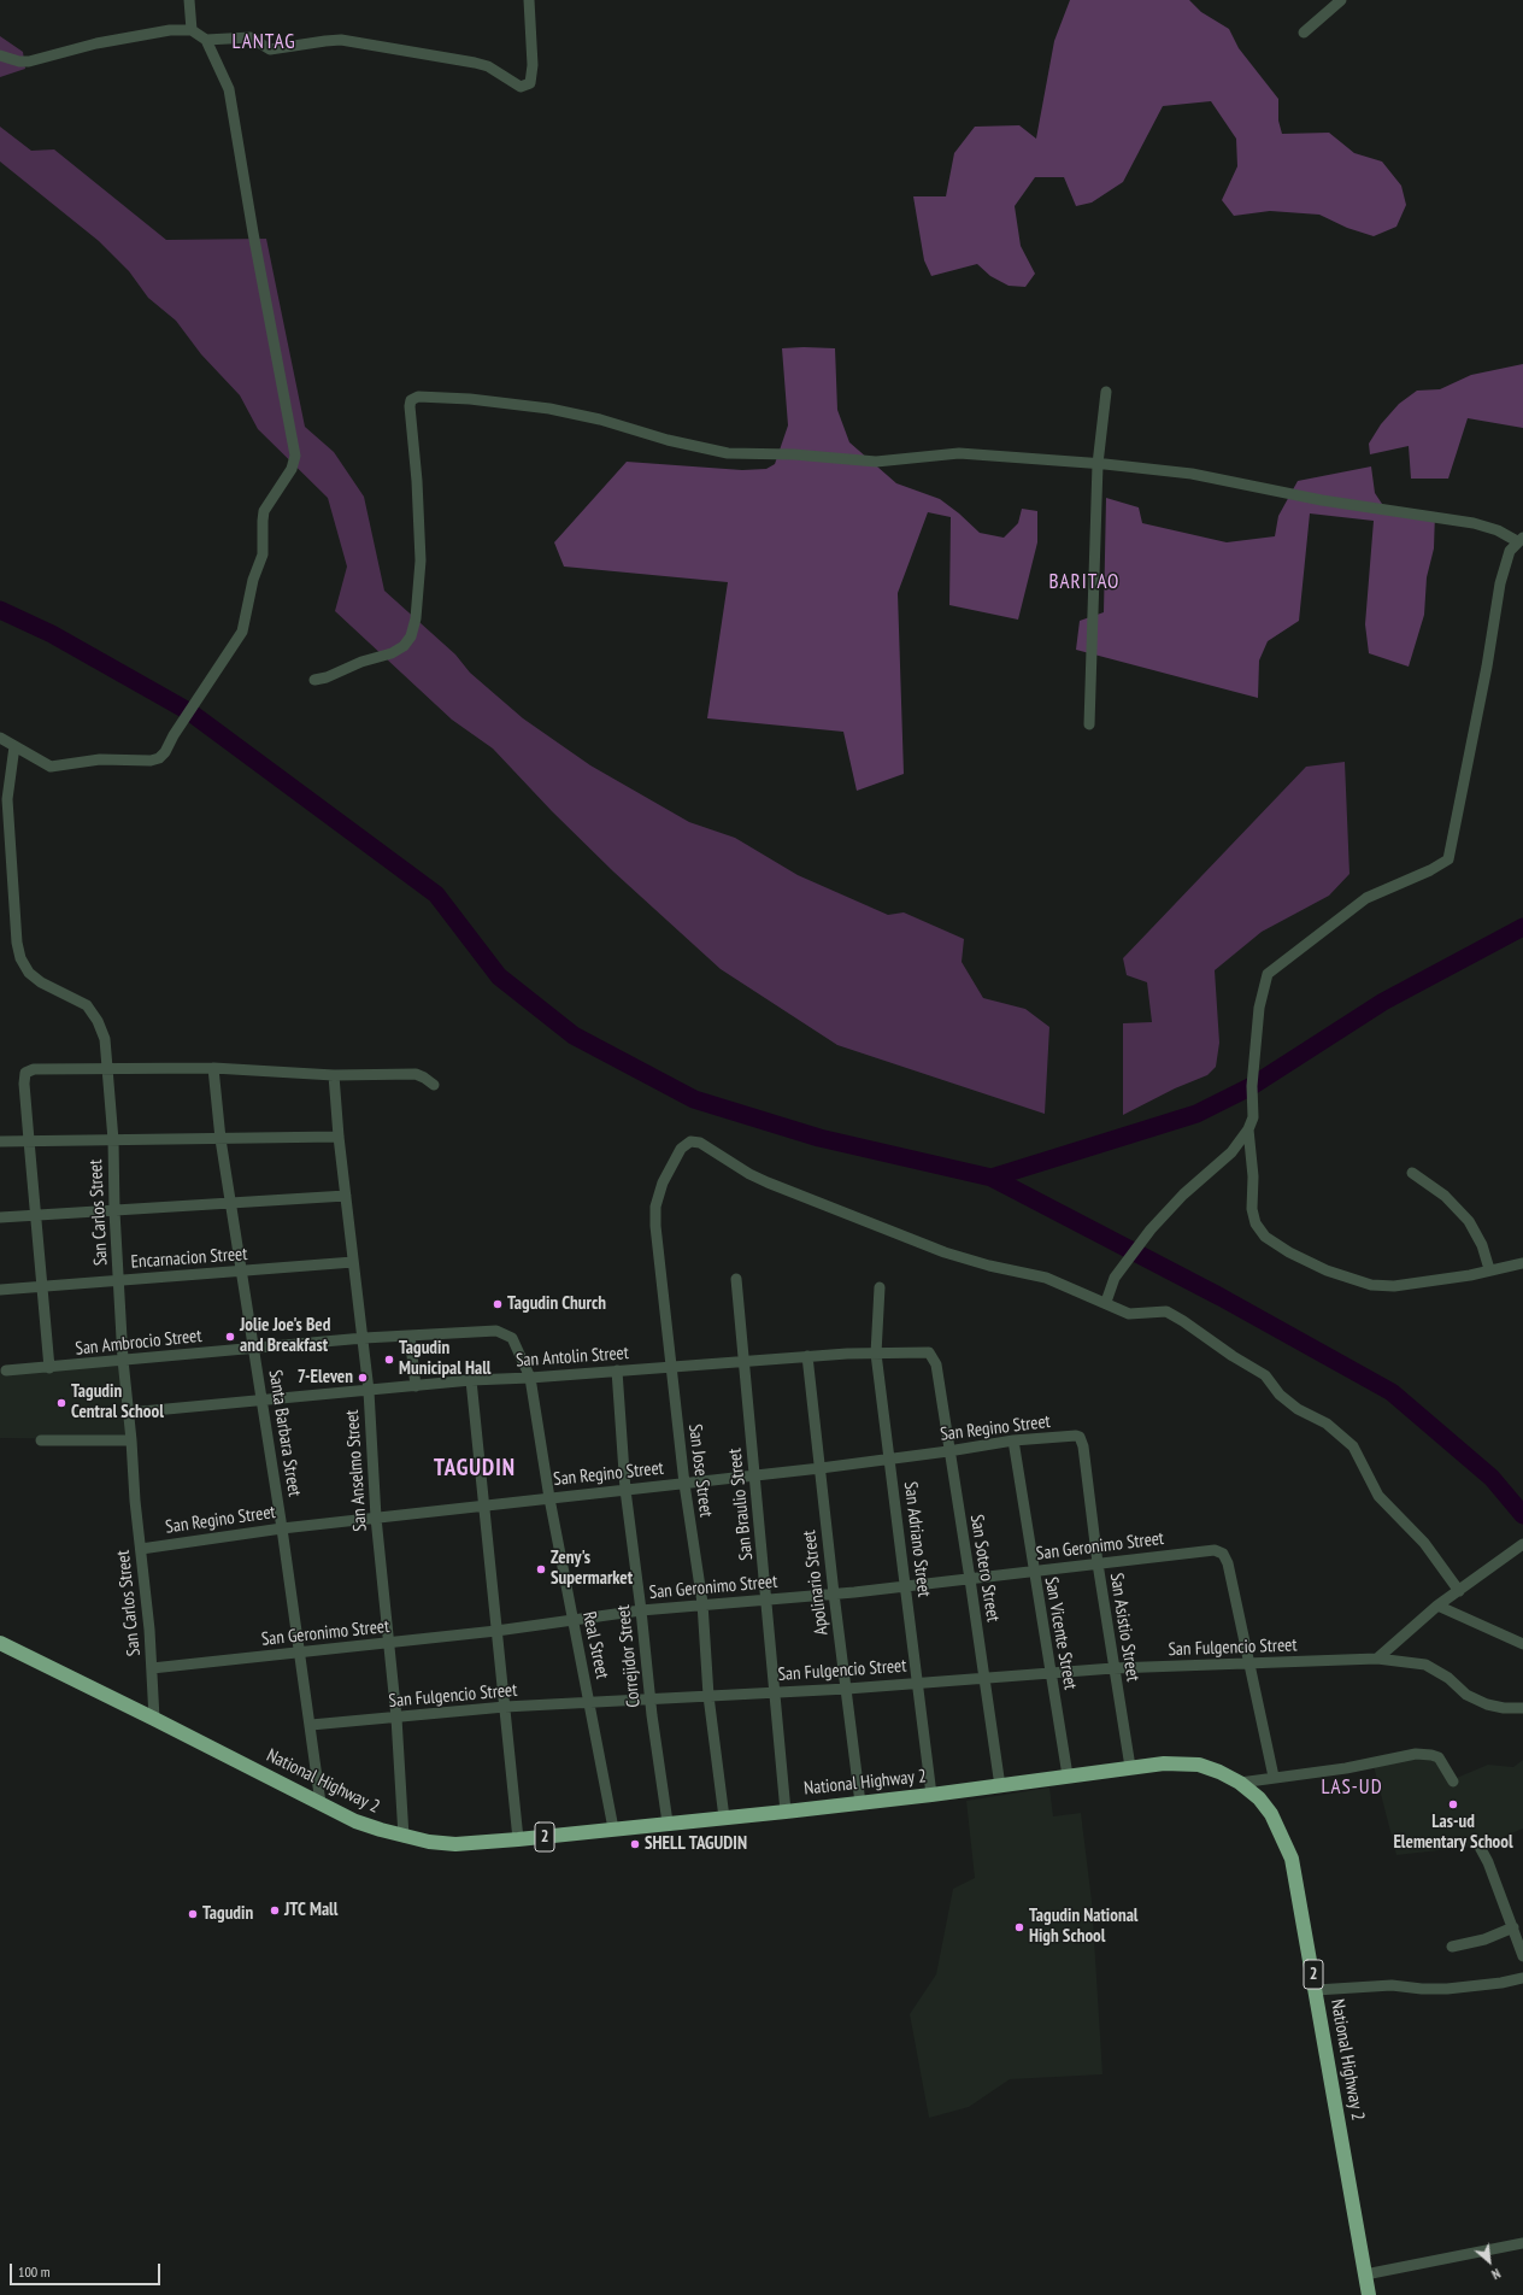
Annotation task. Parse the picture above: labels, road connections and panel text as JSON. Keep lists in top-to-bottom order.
{
  "streets": {
    "highway": ["National Highway 2", "2"],
    "street": [
      "San Carlos Street",
      "Encarnacion Street",
      "San Ambrocio Street",
      "San Antolin Street",
      "San Regino Street",
      "Santa Barbara Street",
      "San Anselmo Street",
      "San Jose Street",
      "San Braulio Street",
      "San Adriano Street",
      "San Geronimo Street",
      "San Sotero Street",
      "Apolinario Street",
      "San Asistio Street",
      "San Vicente Street",
      "Real Street",
      "San Fulgencio Street",
      "Correjidor Street"
    ]
  },
  "crossings": [
    ["San Carlos Street", "Encarnacion Street"],
    ["San Carlos Street", "San Ambrocio Street"],
    ["San Carlos Street", "San Antolin Street"],
    ["San Carlos Street", "San Regino Street"],
    ["San Carlos Street", "San Geronimo Street"],
    ["San Carlos Street", "National Highway 2"],
    ["Encarnacion Street", "Santa Barbara Street"],
    ["Encarnacion Street", "San Anselmo Street"],
    ["San Ambrocio Street", "Santa Barbara Street"],
    ["San Ambrocio Street", "San Anselmo Street"],
    ["San Ambrocio Street", "Real Street"],
    ["San Antolin Street", "Santa Barbara Street"],
    ["San Antolin Street", "San Anselmo Street"],
    ["San Antolin Street", "San Jose Street"],
    ["San Antolin Street", "San Braulio Street"],
    ["San Antolin Street", "San Adriano Street"],
    ["San Antolin Street", "San Sotero Street"],
    ["San Antolin Street", "Apolinario Street"],
    ["San Antolin Street", "Real Street"],
    ["San Antolin Street", "Correjidor Street"],
    ["San Regino Street", "Santa Barbara Street"],
    ["San Regino Street", "San Anselmo Street"],
    ["San Regino Street", "San Jose Street"],
    ["San Regino Street", "San Braulio Street"],
    ["San Regino Street", "San Adriano Street"],
    ["San Regino Street", "San Sotero Street"],
    ["San Regino Street", "Apolinario Street"],
    ["San Regino Street", "San Asistio Street"],
    ["San Regino Street", "San Vicente Street"],
    ["San Regino Street", "Real Street"],
    ["San Regino Street", "Correjidor Street"],
    ["Santa Barbara Street", "San Geronimo Street"],
    ["Santa Barbara Street", "San Fulgencio Street"],
    ["Santa Barbara Street", "National Highway 2"],
    ["San Anselmo Street", "San Geronimo Street"],
    ["San Anselmo Street", "San Fulgencio Street"],
    ["San Anselmo Street", "National Highway 2"],
    ["San Jose Street", "San Geronimo Street"],
    ["San Jose Street", "San Fulgencio Street"],
    ["San Jose Street", "National Highway 2"],
    ["San Braulio Street", "San Geronimo Street"],
    ["San Braulio Street", "San Fulgencio Street"],
    ["San Braulio Street", "National Highway 2"],
    ["San Adriano Street", "San Geronimo Street"],
    ["San Adriano Street", "San Fulgencio Street"],
    ["San Adriano Street", "National Highway 2"],
    ["San Geronimo Street", "San Sotero Street"],
    ["San Geronimo Street", "Apolinario Street"],
    ["San Geronimo Street", "San Asistio Street"],
    ["San Geronimo Street", "San Vicente Street"],
    ["San Geronimo Street", "Real Street"],
    ["San Geronimo Street", "San Fulgencio Street"],
    ["San Geronimo Street", "Correjidor Street"],
    ["San Sotero Street", "San Fulgencio Street"],
    ["San Sotero Street", "National Highway 2"],
    ["Apolinario Street", "San Fulgencio Street"],
    ["Apolinario Street", "National Highway 2"],
    ["San Asistio Street", "San Fulgencio Street"],
    ["San Asistio Street", "National Highway 2"],
    ["San Vicente Street", "San Fulgencio Street"],
    ["San Vicente Street", "National Highway 2"],
    ["Real Street", "San Fulgencio Street"],
    ["Real Street", "National Highway 2"],
    ["San Fulgencio Street", "Correjidor Street"],
    ["Correjidor Street", "National Highway 2"]
  ],
  "districts": [
    "LANTAG",
    "BARITAO",
    "TAGUDIN",
    "LAS-UD"
  ],
  "places": [
    "Tagudin Church",
    "Jolie Joe's Bed and Breakfast",
    "Tagudin Municipal Hall",
    "7-Eleven",
    "Tagudin Central School",
    "Zeny's Supermarket",
    "Las-ud Elementary School",
    "SHELL TAGUDIN",
    "JTC Mall",
    "Tagudin",
    "Tagudin National High School"
  ],
  "scale_bar": "100 m",
  "north": "bottom right"
}
